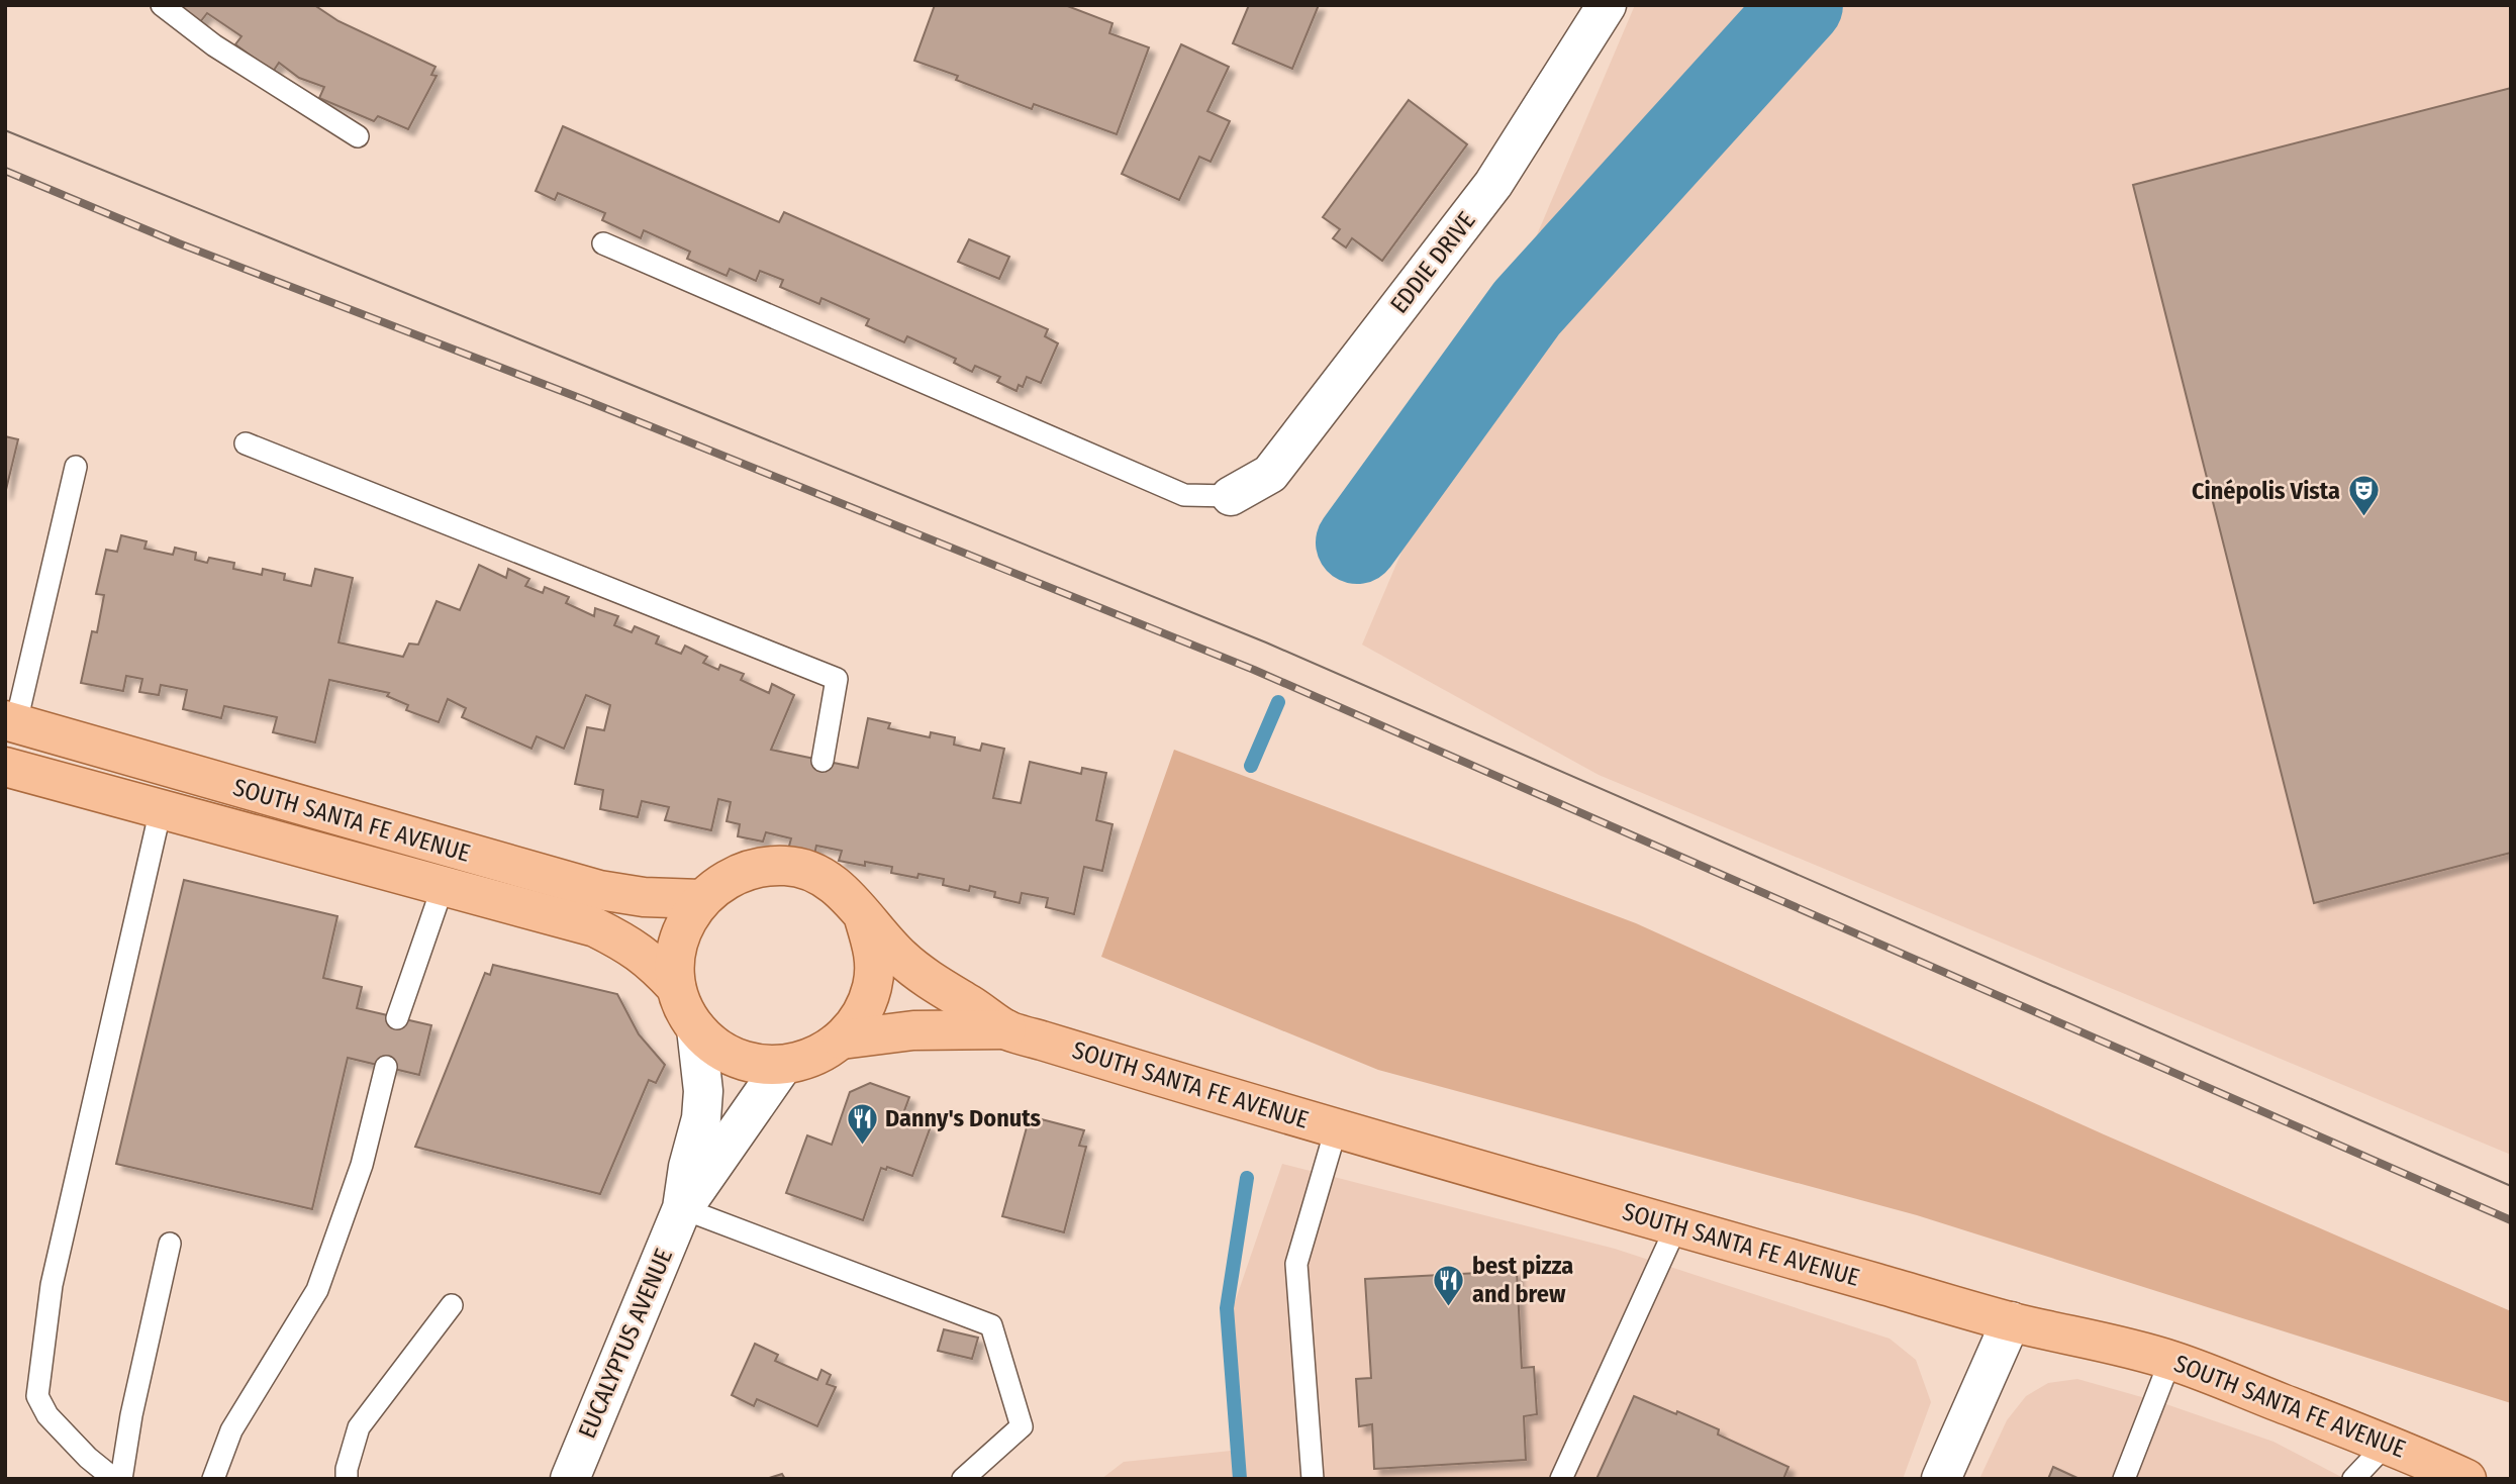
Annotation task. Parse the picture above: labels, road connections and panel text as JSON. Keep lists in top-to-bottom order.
{
  "streets": {
    "main road": ["SOUTH SANTA FE AVENUE"],
    "street": ["EDDIE DRIVE", "EUCALYPTUS AVENUE"]
  },
  "places": {
    "theatre": ["Cinépolis Vista"],
    "restaurant": ["Danny's Donuts", "best pizza and brew"]
  }
}
